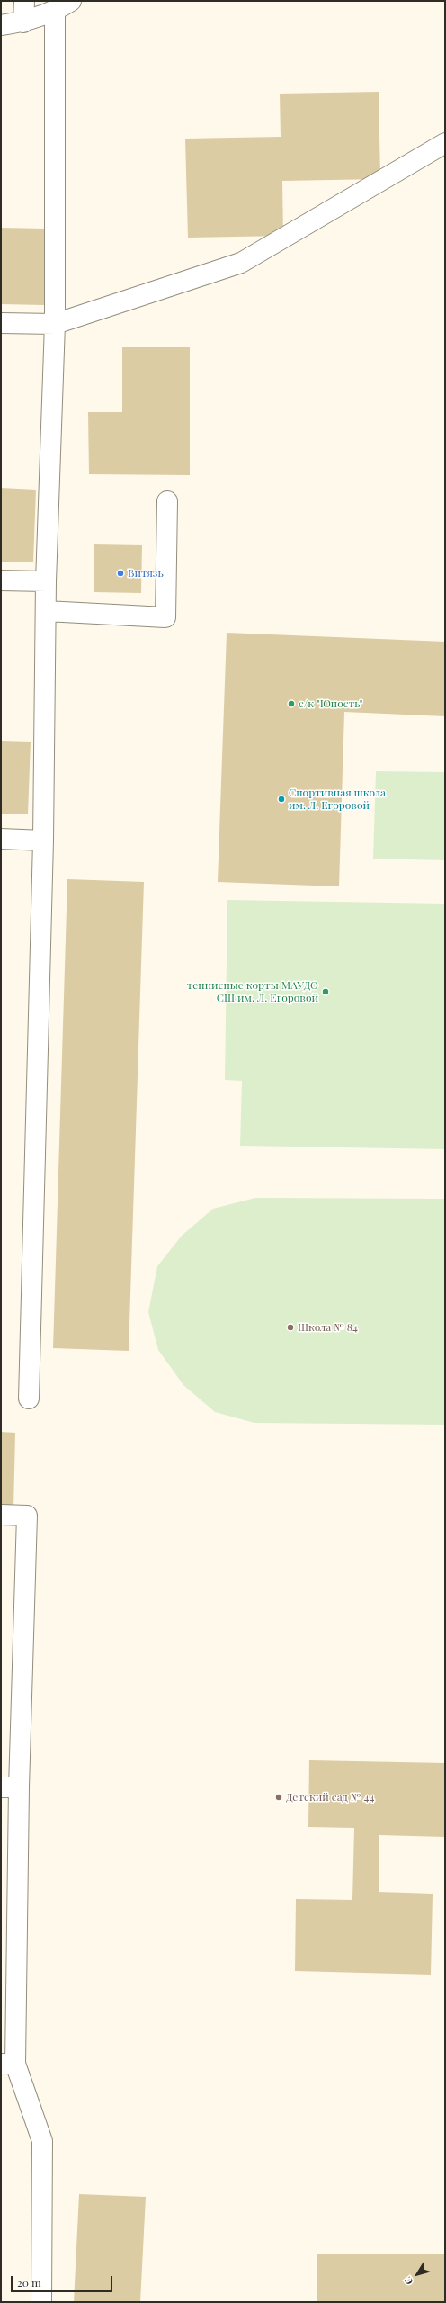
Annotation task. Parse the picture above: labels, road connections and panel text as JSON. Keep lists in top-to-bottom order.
{
  "places": [
    "Витязь",
    "с/к \"Юность\"",
    "Спортивная школа им. Л. Егоровой",
    "теннисные корты МАУДО СШ им. Л. Егоровой",
    "Школа № 84",
    "Детский сад № 44"
  ],
  "scale_bar": "20 m",
  "north": "bottom left"
}
